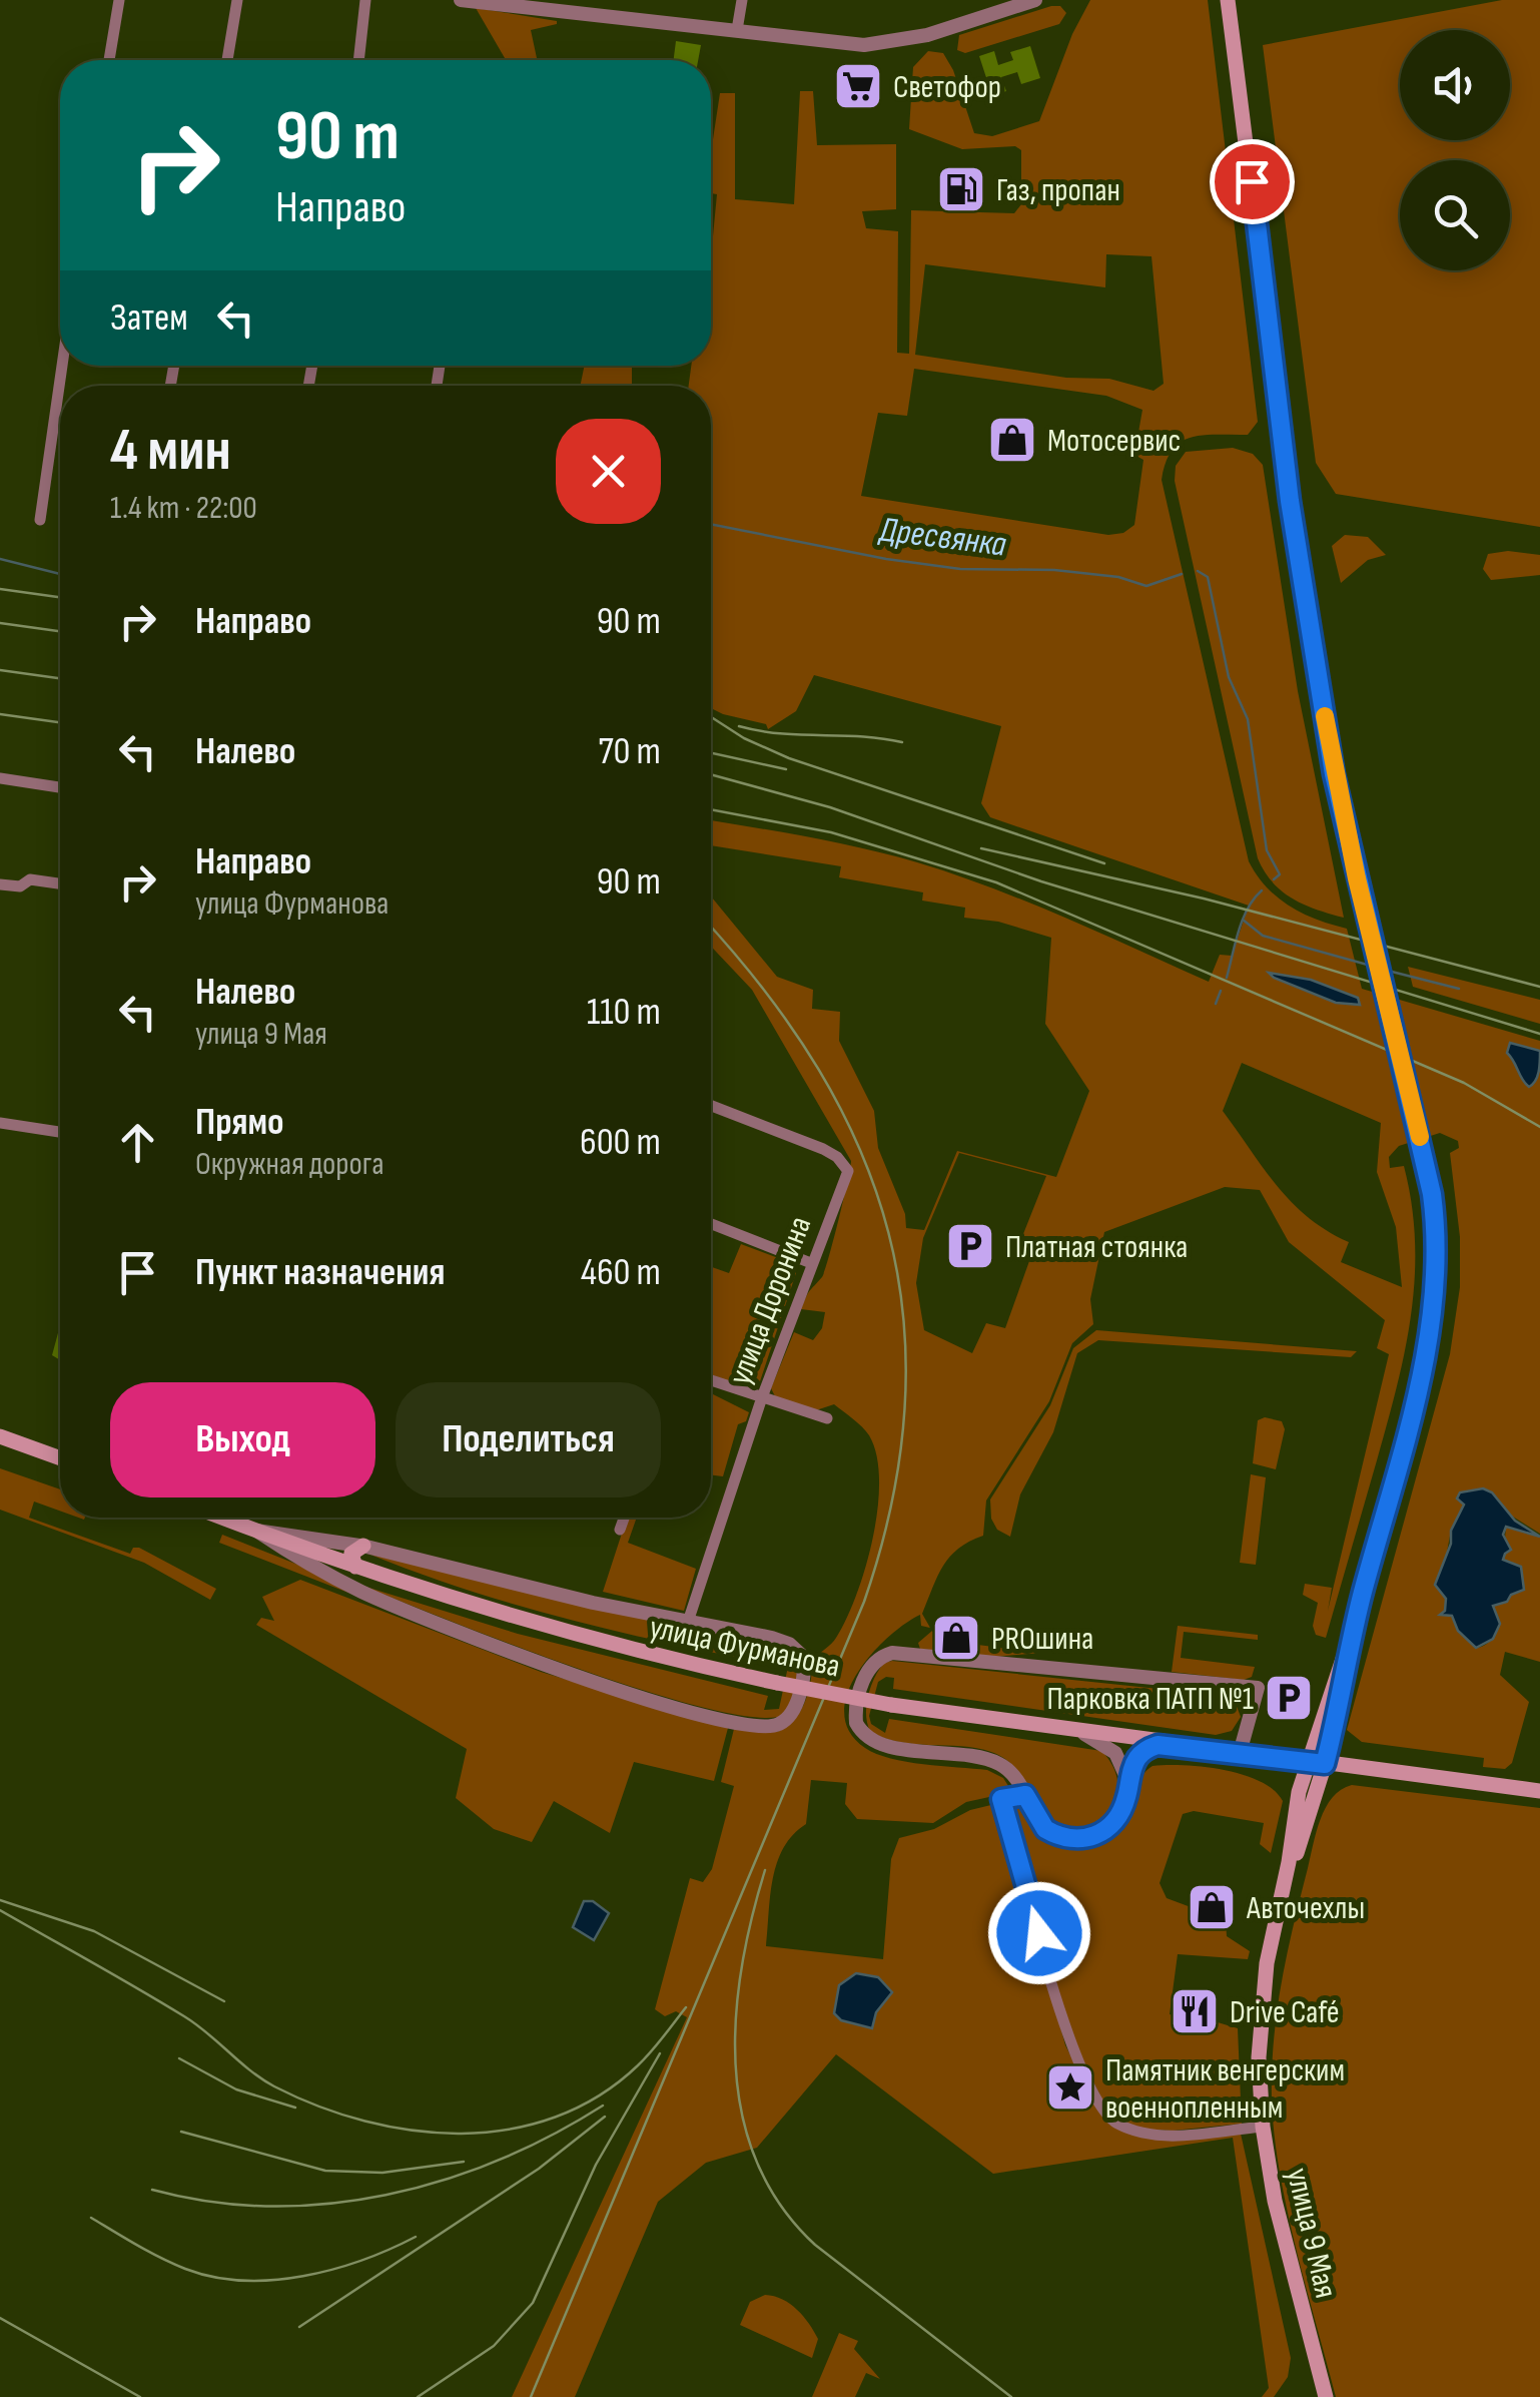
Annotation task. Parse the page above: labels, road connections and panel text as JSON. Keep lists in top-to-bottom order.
{
  "streets": {
    "main road": ["улица Фурманова", "улица 9 Мая"],
    "street": ["улица Доронина"]
  },
  "crossings": [
    ["улица Фурманова", "улица 9 Мая"]
  ],
  "water": ["Дресвянка"],
  "places": {
    "supermarket": ["Светофор"],
    "fuel station": ["Газ, пропан"],
    "shop": ["Мотосервис", "PROшина", "Авточехлы"],
    "parking": ["Платная стоянка", "Парковка ПАТП №1"],
    "restaurant": ["Drive Café"],
    "place": ["Памятник венгерским военнопленным"]
  },
  "page": {
    "turn": ["90 m", "Направо"],
    "then": "Затем",
    "heading": ["4 мин", "1.4 km · 22:00"],
    "list": [
      {
        "name": "Направо",
        "value": "90 m"
      },
      {
        "name": "Налево",
        "value": "70 m"
      },
      {
        "name": "Направо",
        "note": "улица Фурманова",
        "value": "90 m"
      },
      {
        "name": "Налево",
        "note": "улица 9 Мая",
        "value": "110 m"
      },
      {
        "name": "Прямо",
        "note": "Окружная дорога",
        "value": "600 m"
      },
      {
        "name": "Пункт назначения",
        "value": "460 m"
      }
    ],
    "buttons": ["Выход", "Поделиться"]
  }
}
